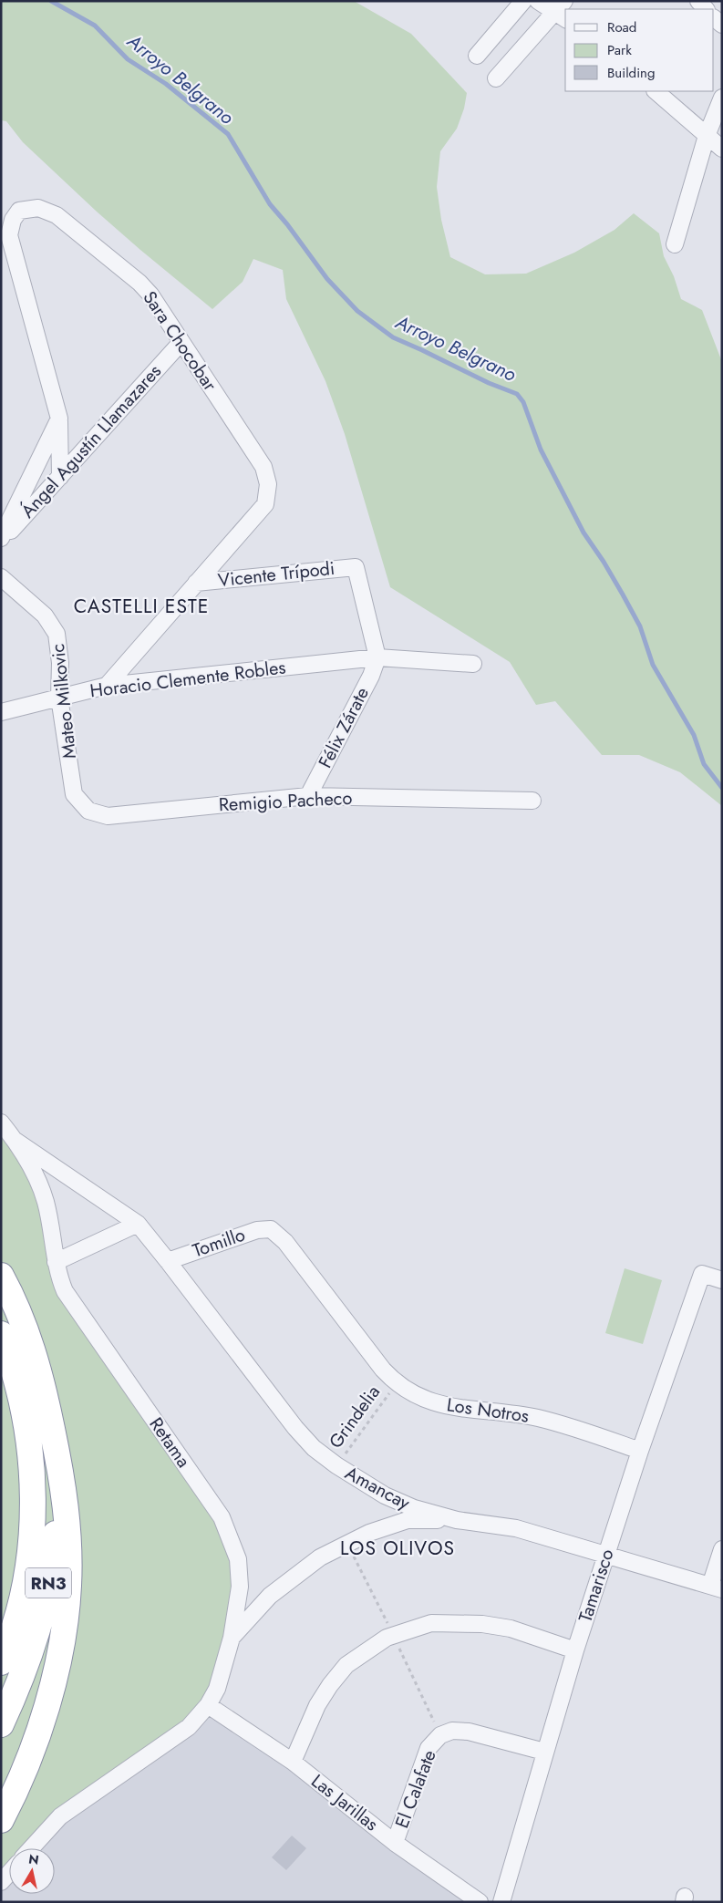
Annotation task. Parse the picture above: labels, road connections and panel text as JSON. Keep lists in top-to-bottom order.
{
  "streets": {
    "highway": ["RN3"],
    "street": [
      "Sara Chocobar",
      "Ángel Agustín Llamazares",
      "Vicente Trípodi",
      "Horacio Clemente Robles",
      "Mateo Milkovic",
      "Félix Zárate",
      "Remigio Pacheco",
      "Tomillo",
      "Los Notros",
      "Retama",
      "Amancay",
      "Tamarisco",
      "El Calafate",
      "Las Jarillas"
    ],
    "path": ["Grindelia"]
  },
  "crossings": [
    ["Sara Chocobar", "Ángel Agustín Llamazares"],
    ["Sara Chocobar", "Vicente Trípodi"],
    ["Vicente Trípodi", "Horacio Clemente Robles"],
    ["Vicente Trípodi", "Félix Zárate"],
    ["Horacio Clemente Robles", "Mateo Milkovic"],
    ["Horacio Clemente Robles", "Félix Zárate"],
    ["Mateo Milkovic", "Remigio Pacheco"],
    ["Félix Zárate", "Remigio Pacheco"],
    ["Tomillo", "Los Notros"],
    ["Tomillo", "Amancay"],
    ["Los Notros", "Grindelia"],
    ["Los Notros", "Tamarisco"],
    ["Grindelia", "Amancay"],
    ["Retama", "Amancay"],
    ["Retama", "Las Jarillas"],
    ["Amancay", "Tamarisco"],
    ["Tamarisco", "El Calafate"],
    ["El Calafate", "Las Jarillas"]
  ],
  "districts": ["CASTELLI ESTE", "LOS OLIVOS"],
  "water": ["Arroyo Belgrano"],
  "legend": ["Road", "Park", "Building"],
  "north": "top"
}
